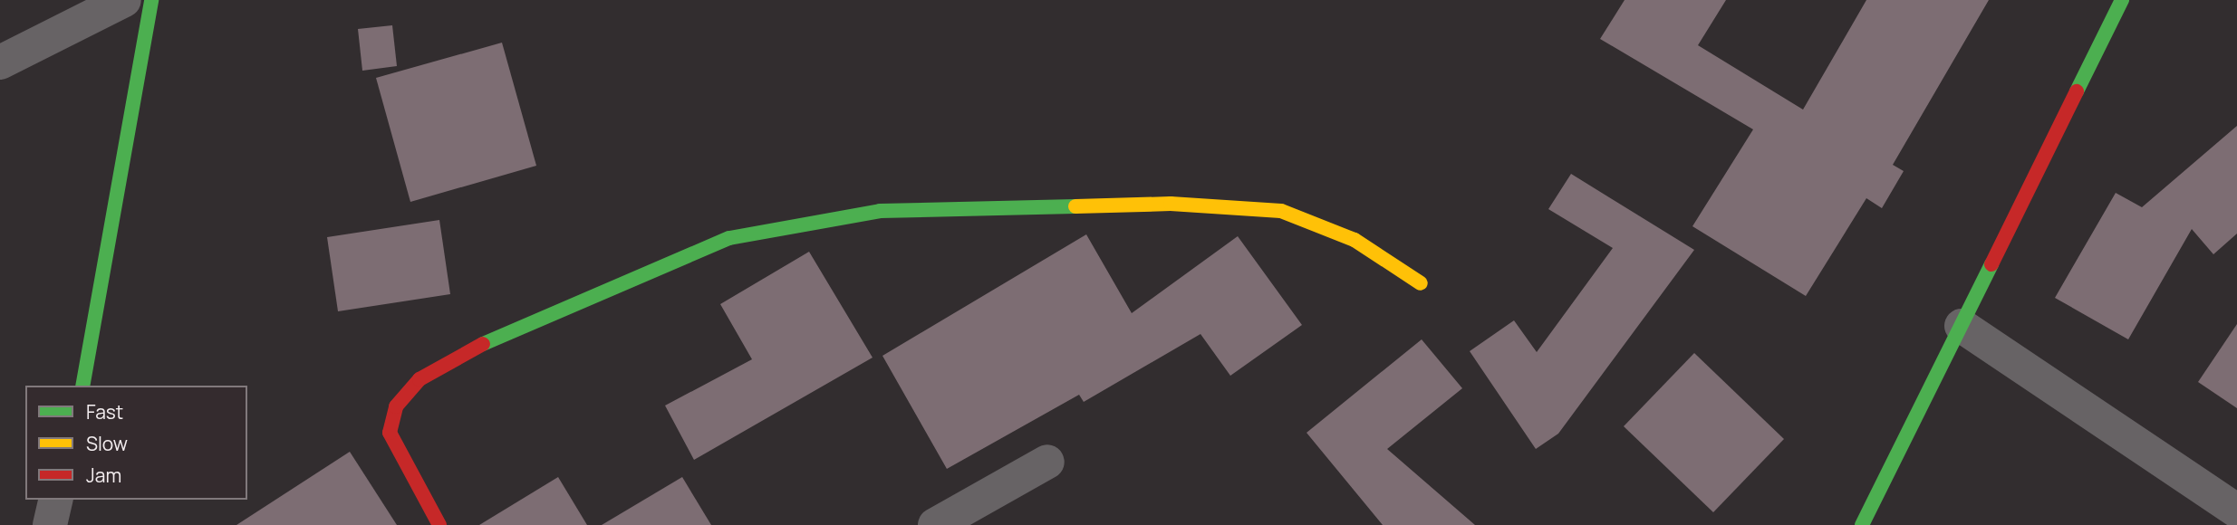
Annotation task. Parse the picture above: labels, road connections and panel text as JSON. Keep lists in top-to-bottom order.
{
  "legend": ["Fast", "Slow", "Jam"]
}
